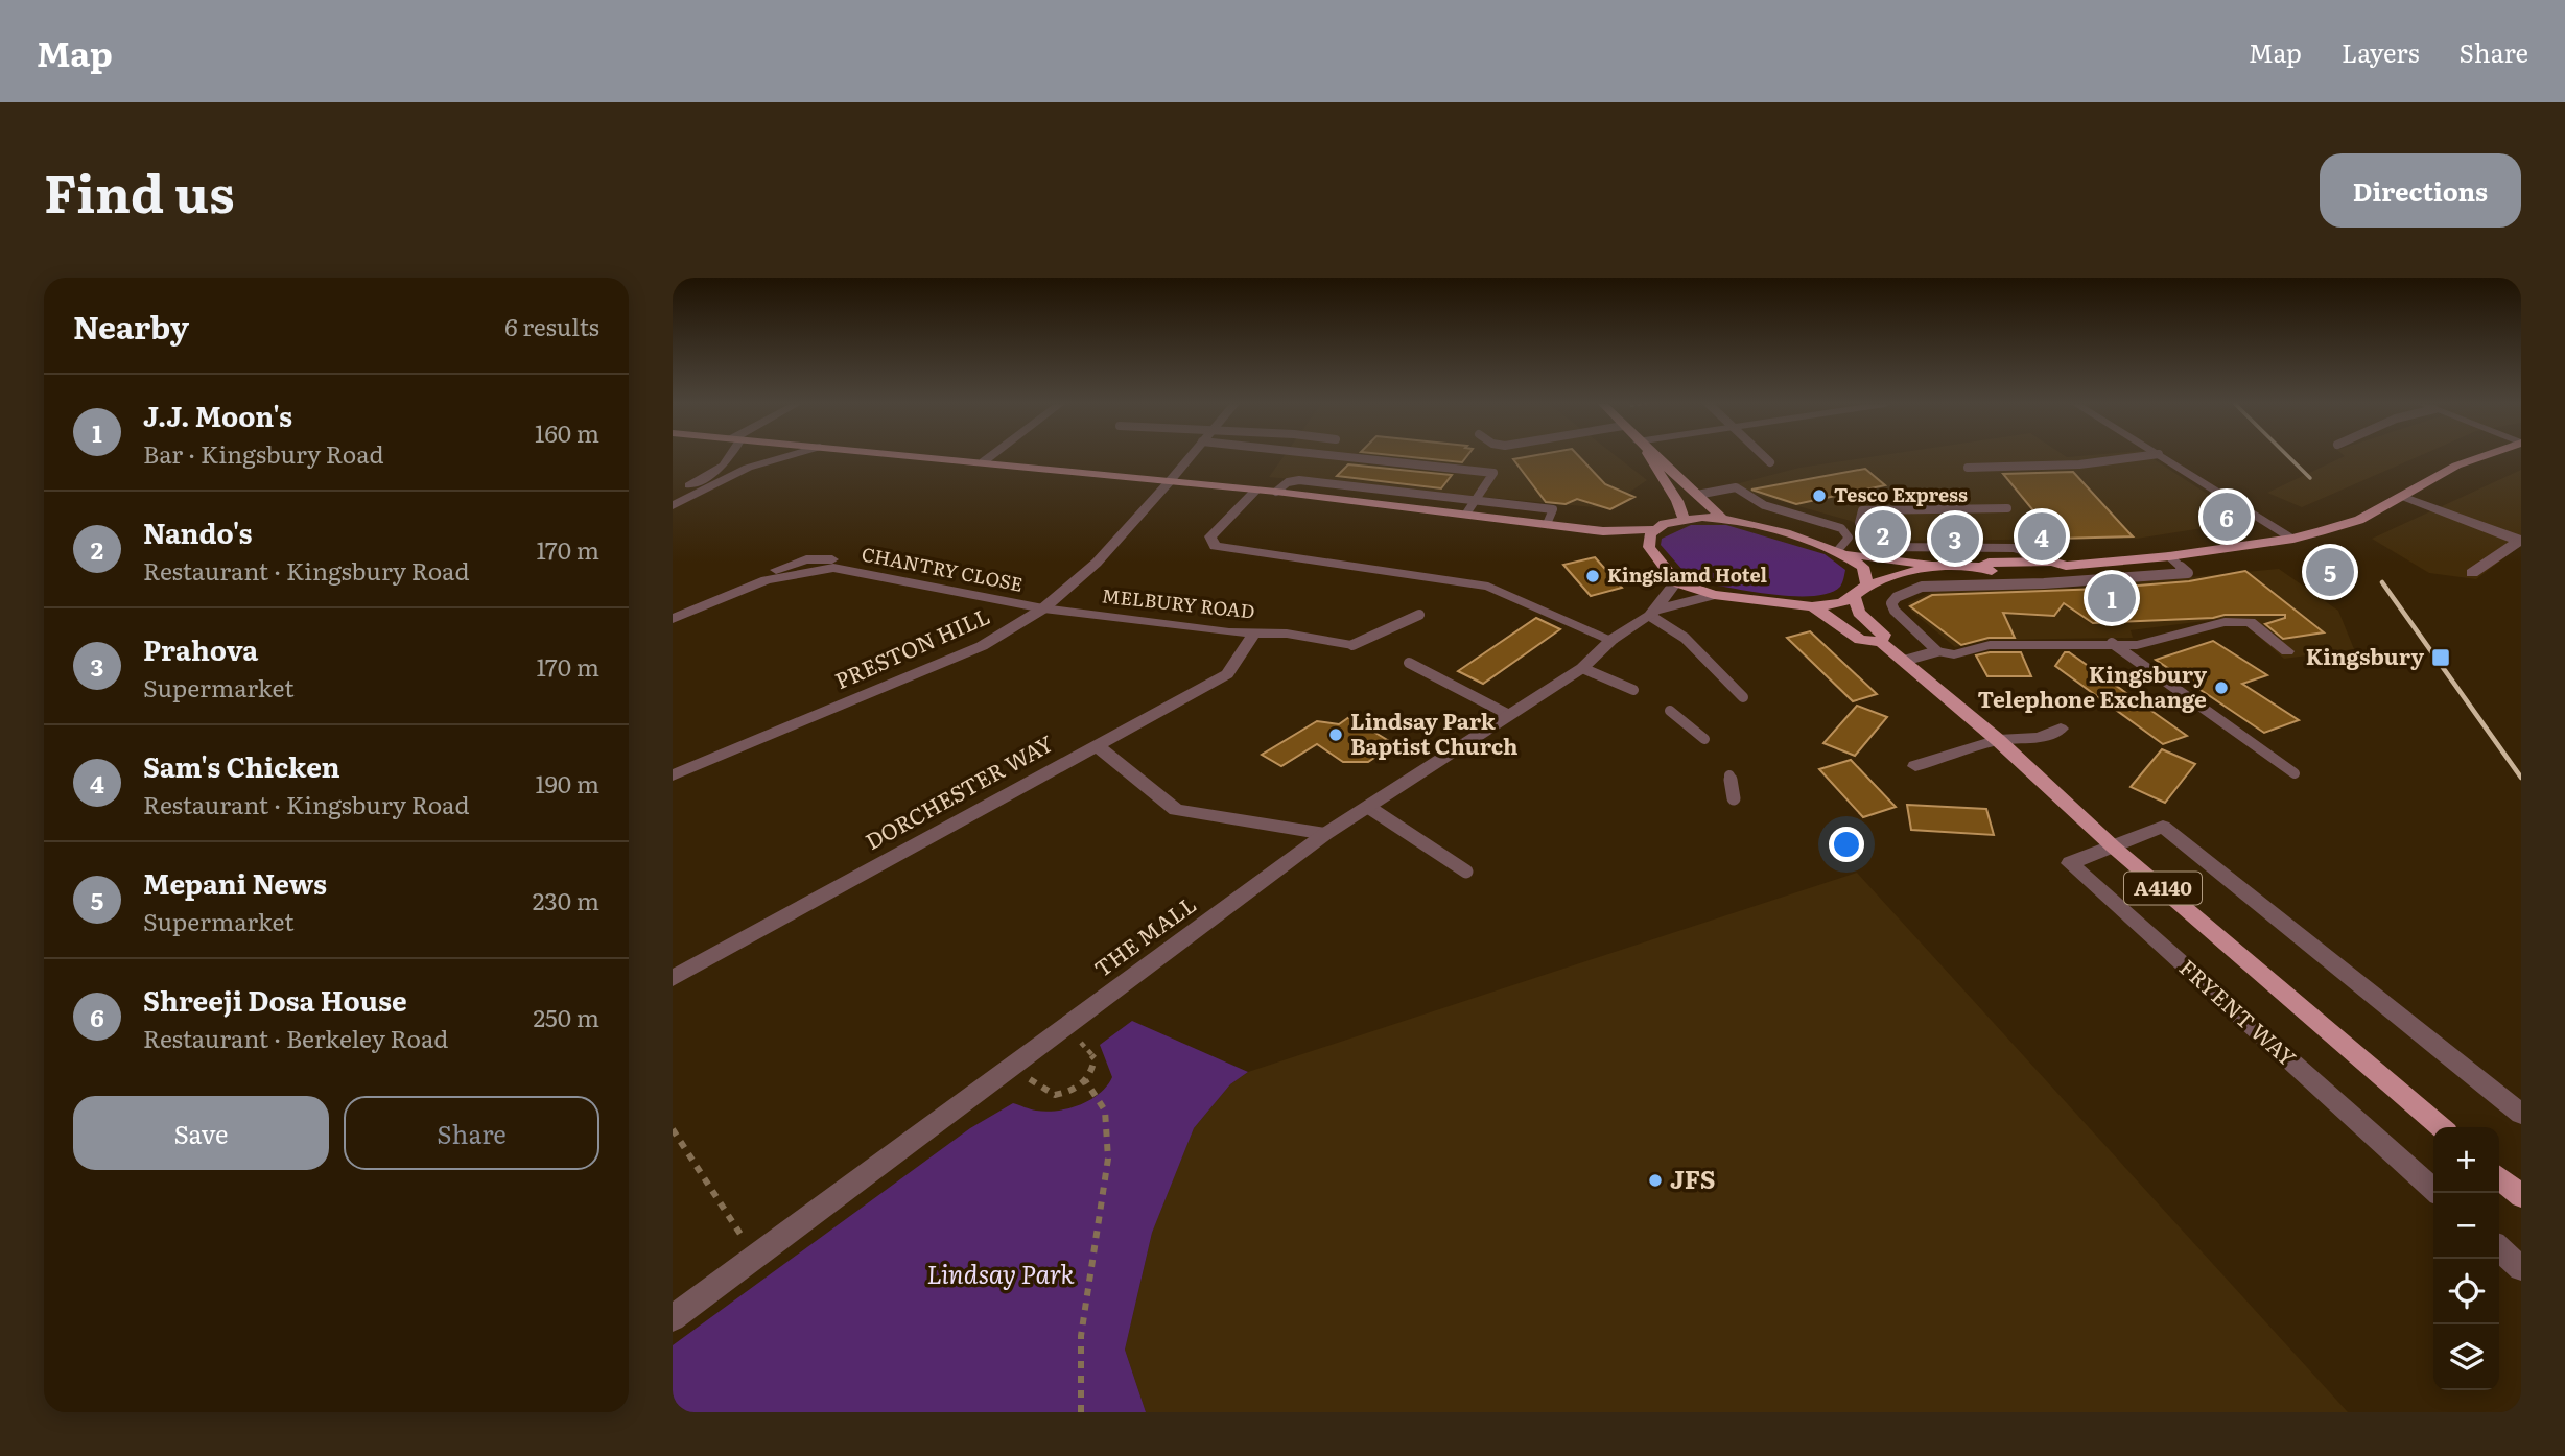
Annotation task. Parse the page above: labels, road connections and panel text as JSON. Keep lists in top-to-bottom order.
{
  "streets": {
    "main road": ["A4140", "FRYENT WAY"],
    "street": [
      "CHANTRY CLOSE",
      "MELBURY ROAD",
      "PRESTON HILL",
      "DORCHESTER WAY",
      "THE MALL"
    ]
  },
  "crossings": [
    ["CHANTRY CLOSE", "MELBURY ROAD"],
    ["CHANTRY CLOSE", "PRESTON HILL"],
    ["MELBURY ROAD", "PRESTON HILL"],
    ["MELBURY ROAD", "DORCHESTER WAY"]
  ],
  "parks": ["Lindsay Park"],
  "places": {
    "other": [
      "Tesco Express",
      "Kingslamd Hotel",
      "Kingsbury Telephone Exchange",
      "Lindsay Park Baptist Church",
      "JFS"
    ],
    "transit": ["Kingsbury"]
  },
  "page": {
    "header": "Map",
    "nav": ["Map", "Layers", "Share"],
    "title": "Find us",
    "buttons": [
      "Directions",
      ["Save", "Share"]
    ],
    "heading": ["Nearby", "6 results"],
    "list": [
      {
        "mark": "1",
        "name": "J.J. Moon's",
        "note": "Bar · Kingsbury Road",
        "value": "160 m"
      },
      {
        "mark": "2",
        "name": "Nando's",
        "note": "Restaurant · Kingsbury Road",
        "value": "170 m"
      },
      {
        "mark": "3",
        "name": "Prahova",
        "note": "Supermarket",
        "value": "170 m"
      },
      {
        "mark": "4",
        "name": "Sam's Chicken",
        "note": "Restaurant · Kingsbury Road",
        "value": "190 m"
      },
      {
        "mark": "5",
        "name": "Mepani News",
        "note": "Supermarket",
        "value": "230 m"
      },
      {
        "mark": "6",
        "name": "Shreeji Dosa House",
        "note": "Restaurant · Berkeley Road",
        "value": "250 m"
      }
    ],
    "pins": [
      "6",
      "2",
      "4",
      "3",
      "5",
      "1"
    ],
    "map_buttons": ["+", "−"]
  }
}
